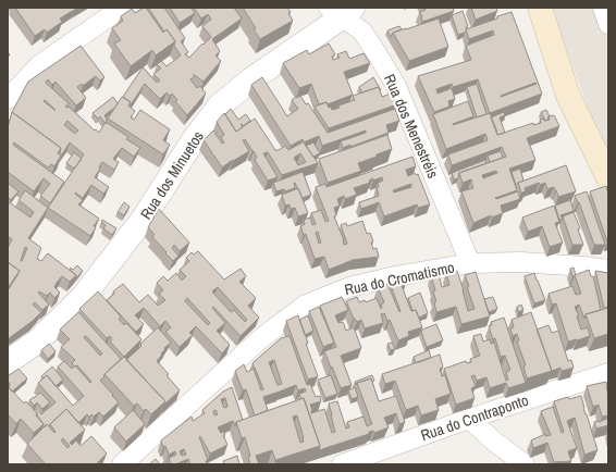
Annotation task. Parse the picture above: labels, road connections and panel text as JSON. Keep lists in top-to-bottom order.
{
  "streets": {
    "street": [
      "Rua dos Menestréis",
      "Rua dos Minuetos",
      "Rua do Cromatismo",
      "Rua do Contraponto"
    ]
  },
  "crossings": [
    ["Rua dos Menestréis", "Rua dos Minuetos"],
    ["Rua dos Menestréis", "Rua do Cromatismo"]
  ]
}
